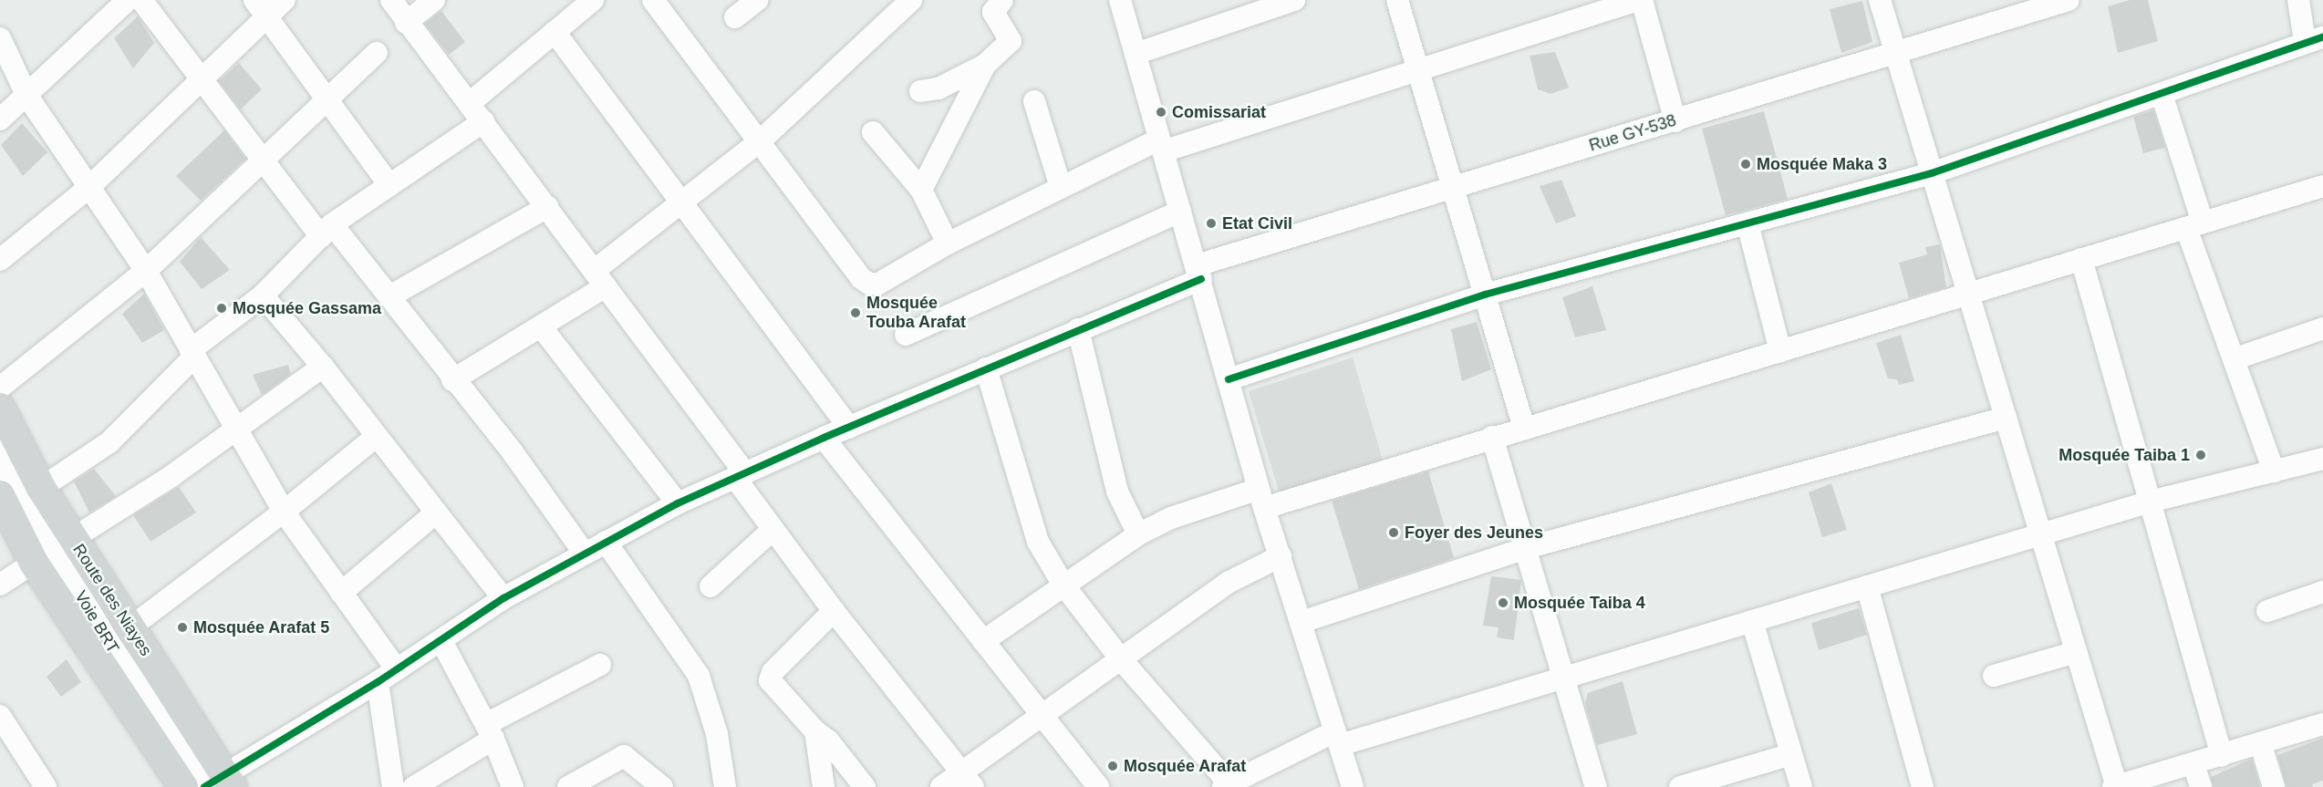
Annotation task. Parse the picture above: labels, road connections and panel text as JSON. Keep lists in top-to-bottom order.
{
  "streets": {
    "main road": ["Route des Niayes"],
    "street": ["Rue GY-538", "Voie BRT"]
  },
  "crossings": [
    ["Rue GY-538", "Route des Niayes"],
    ["Rue GY-538", "Voie BRT"],
    ["Route des Niayes", "Voie BRT"]
  ],
  "places": [
    "Comissariat",
    "Mosquée Maka 3",
    "Etat Civil",
    "Mosquée Gassama",
    "Mosquée Touba Arafat",
    "Mosquée Taiba 1",
    "Foyer des Jeunes",
    "Mosquée Taiba 4",
    "Mosquée Arafat 5",
    "Mosquée Arafat"
  ]
}
